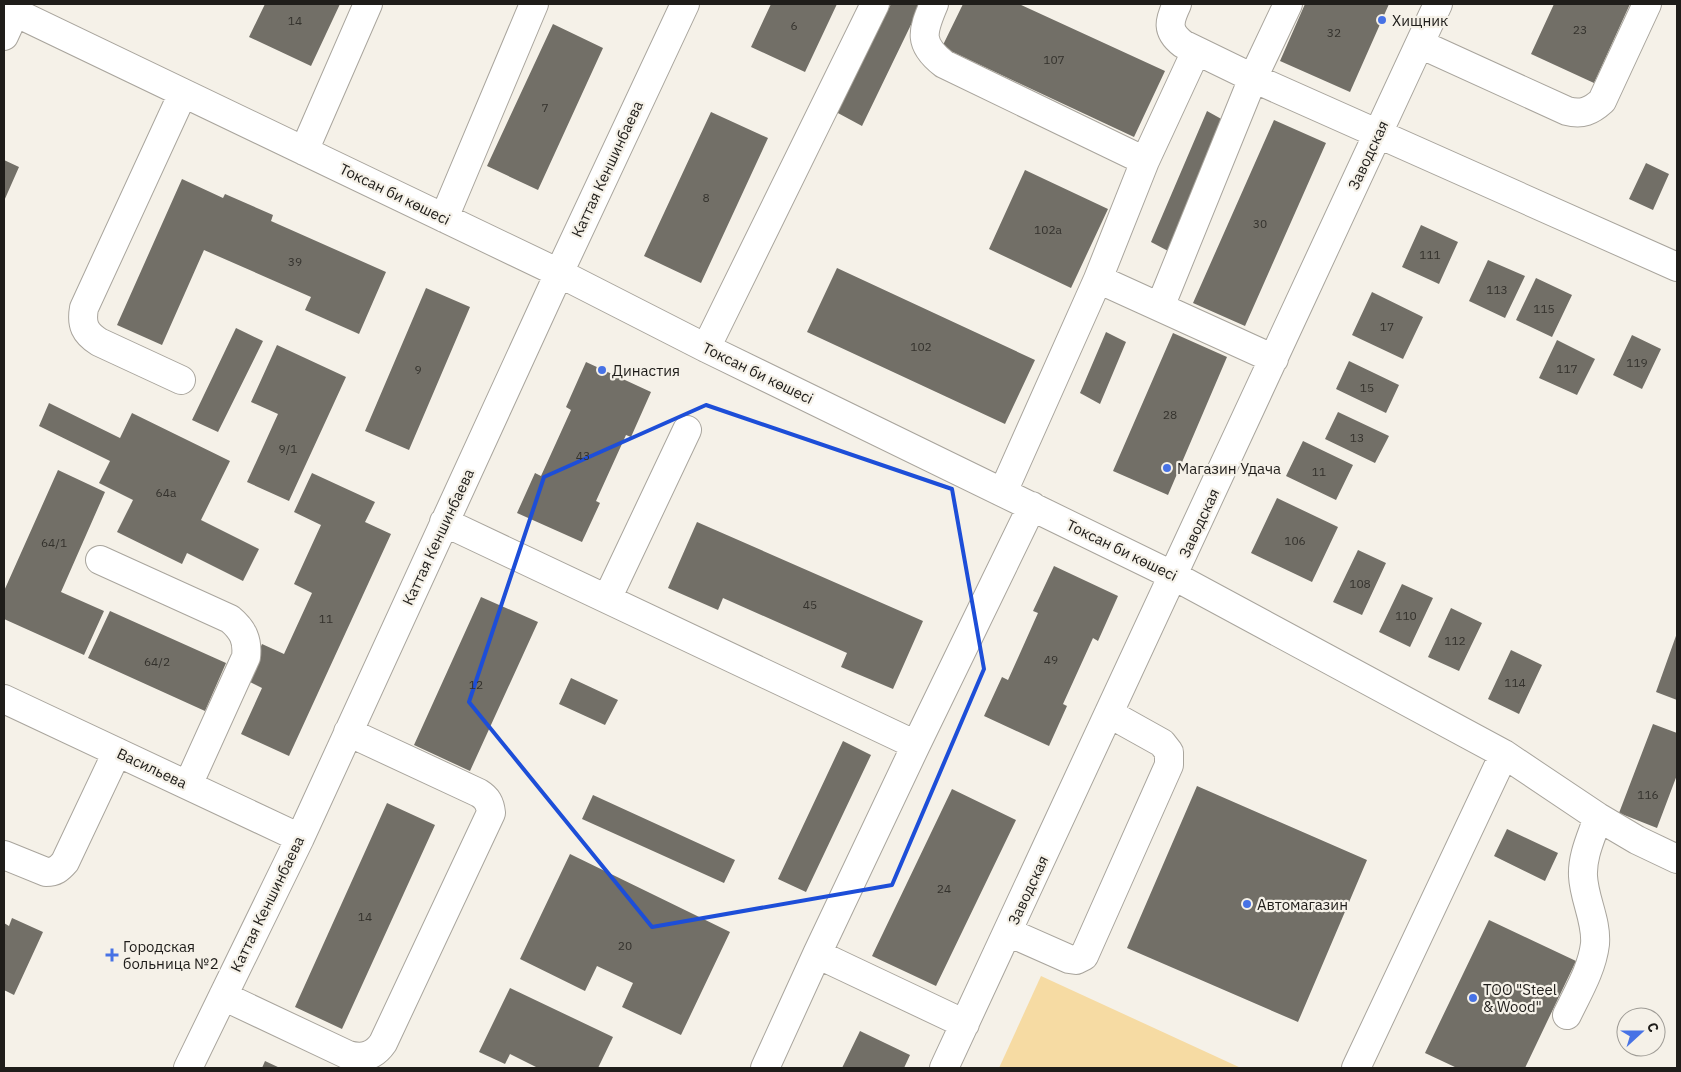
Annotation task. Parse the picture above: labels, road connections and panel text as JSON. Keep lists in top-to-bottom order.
{
  "streets": {
    "street": [
      "Заводская",
      "Каттая Кеншинбаева",
      "Токсан би көшесі",
      "Васильева"
    ]
  },
  "crossings": [
    ["Заводская", "Токсан би көшесі"],
    ["Каттая Кеншинбаева", "Токсан би көшесі"],
    ["Каттая Кеншинбаева", "Васильева"]
  ],
  "places": {
    "other": [
      "Хищник",
      "Династия",
      "Магазин Удача",
      "Автомагазин",
      "TOO \"Steel & Wood\""
    ],
    "health": ["Городская больница №2"]
  },
  "house_numbers": [
    "14",
    "6",
    "23",
    "32",
    "107",
    "7",
    "8",
    "30",
    "102а",
    "111",
    "39",
    "113",
    "115",
    "17",
    "102",
    "119",
    "117",
    "9",
    "15",
    "28",
    "13",
    "9/1",
    "43",
    "11",
    "64а",
    "106",
    "64/1",
    "108",
    "45",
    "110",
    "11",
    "112",
    "49",
    "64/2",
    "114",
    "12",
    "116",
    "24",
    "14",
    "20"
  ],
  "north": "right"
}
